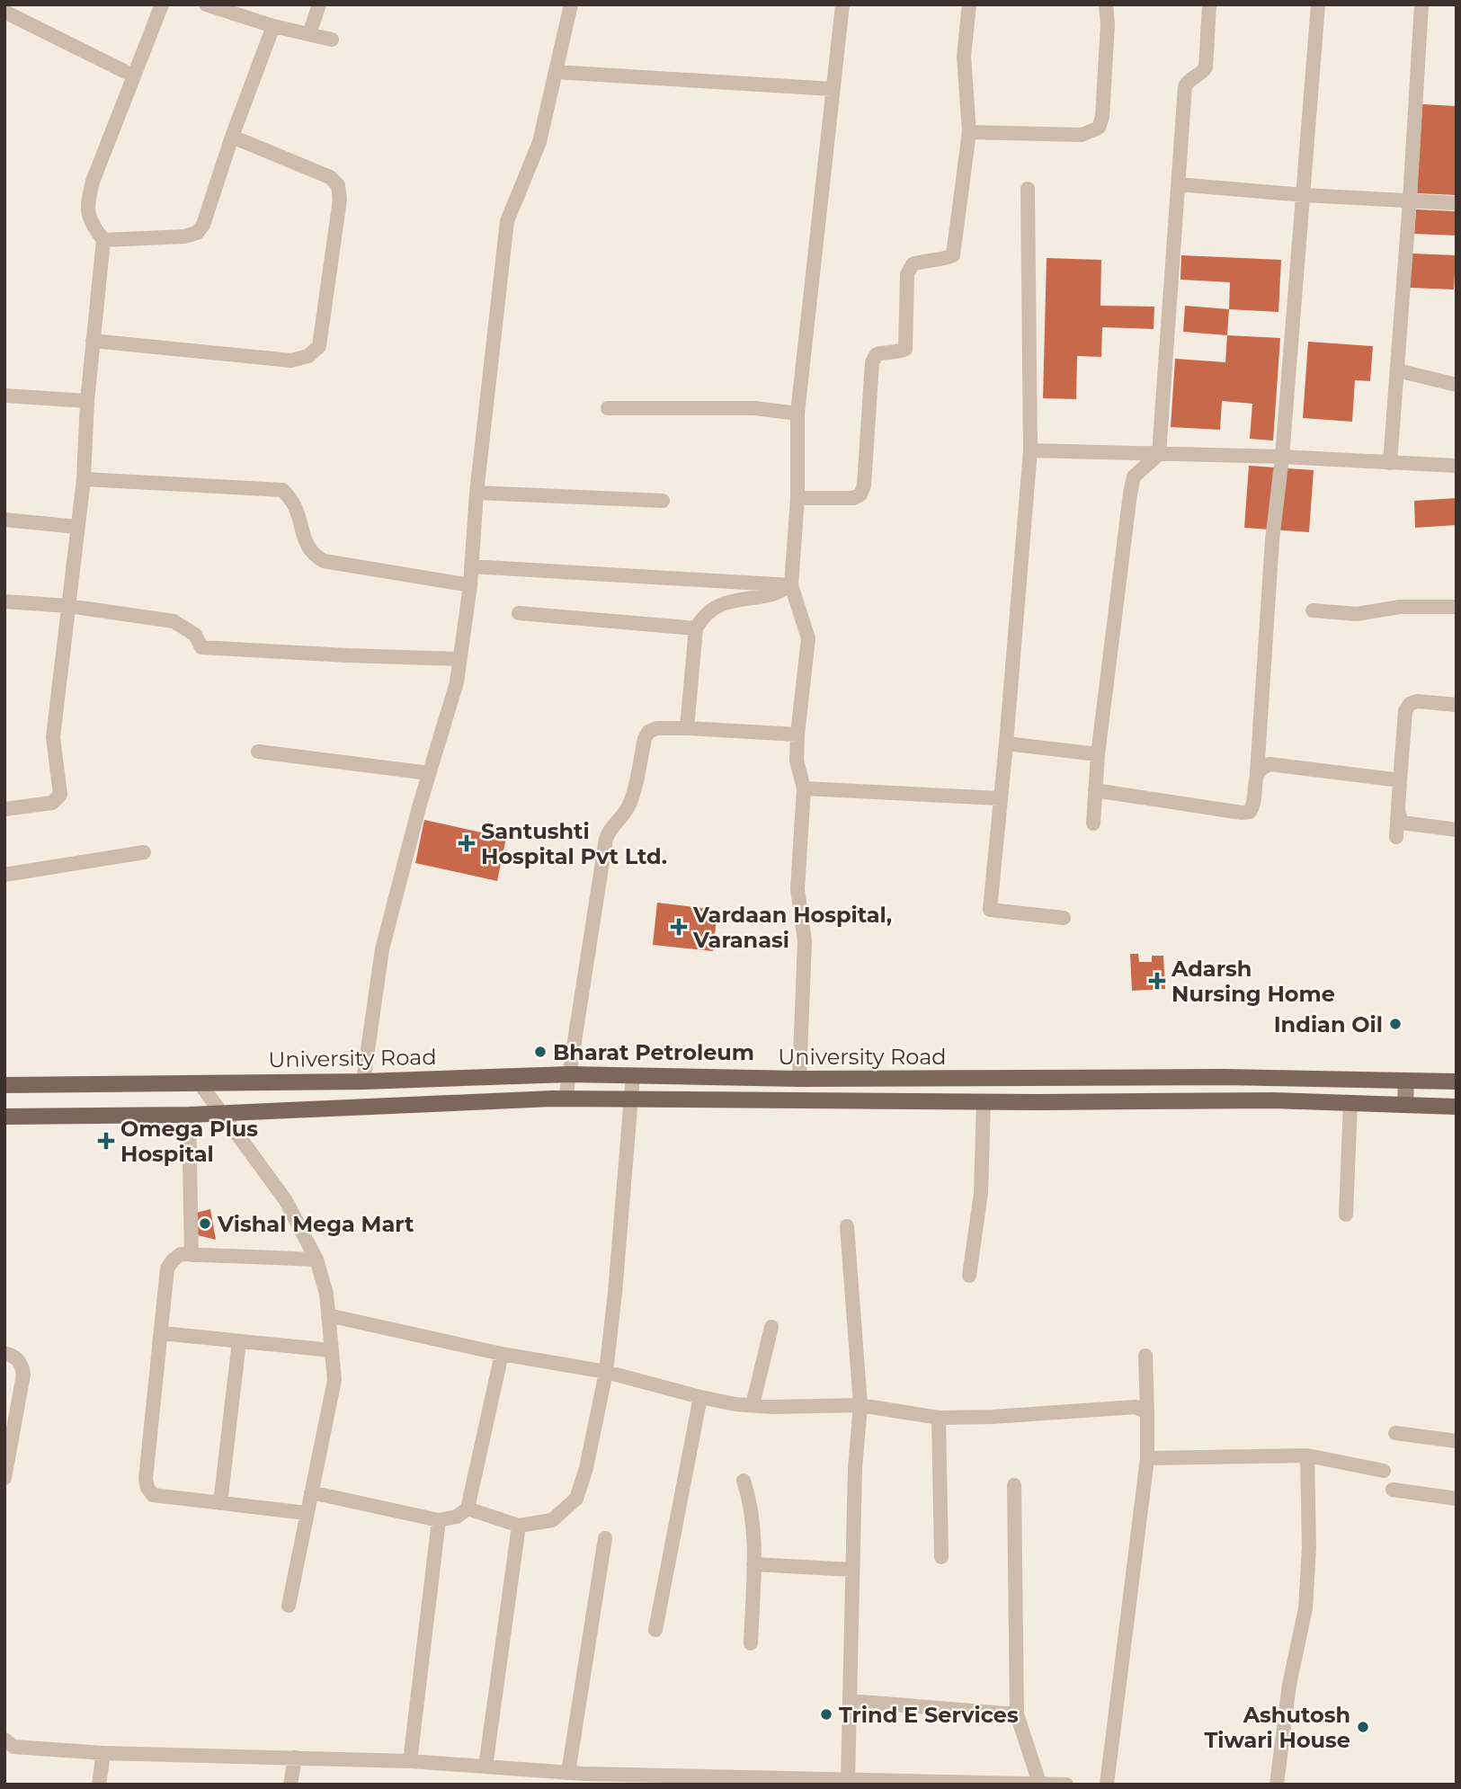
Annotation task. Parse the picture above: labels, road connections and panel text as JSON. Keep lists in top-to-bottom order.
{
  "streets": {
    "main road": ["University Road"]
  },
  "places": {
    "health": [
      "Santushti Hospital Pvt Ltd.",
      "Vardaan Hospital, Varanasi",
      "Adarsh Nursing Home",
      "Omega Plus Hospital"
    ],
    "other": [
      "Indian Oil",
      "Bharat Petroleum",
      "Vishal Mega Mart",
      "Trind E Services",
      "Ashutosh Tiwari House"
    ]
  }
}
